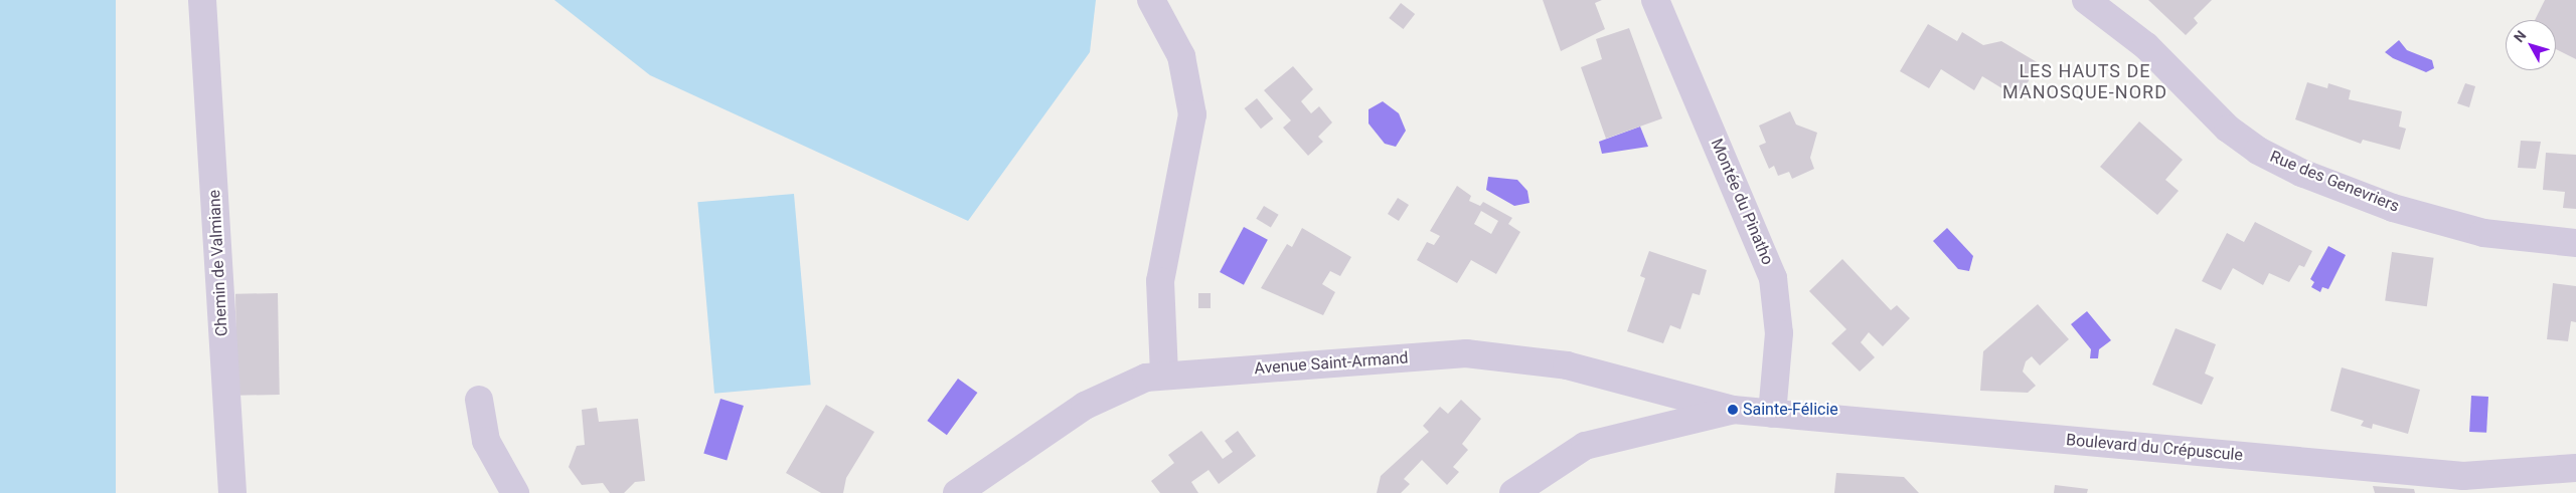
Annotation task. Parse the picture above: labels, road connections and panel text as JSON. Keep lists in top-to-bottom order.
{
  "streets": {
    "street": [
      "Rue des Genevriers",
      "Montée du Pinatho",
      "Chemin de Valmiane",
      "Avenue Saint-Armand",
      "Boulevard du Crépuscule"
    ]
  },
  "crossings": [
    ["Montée du Pinatho", "Boulevard du Crépuscule"],
    ["Avenue Saint-Armand", "Boulevard du Crépuscule"]
  ],
  "districts": ["LES HAUTS DE MANOSQUE-NORD"],
  "places": ["Sainte-Félicie"],
  "north": "top left"
}
